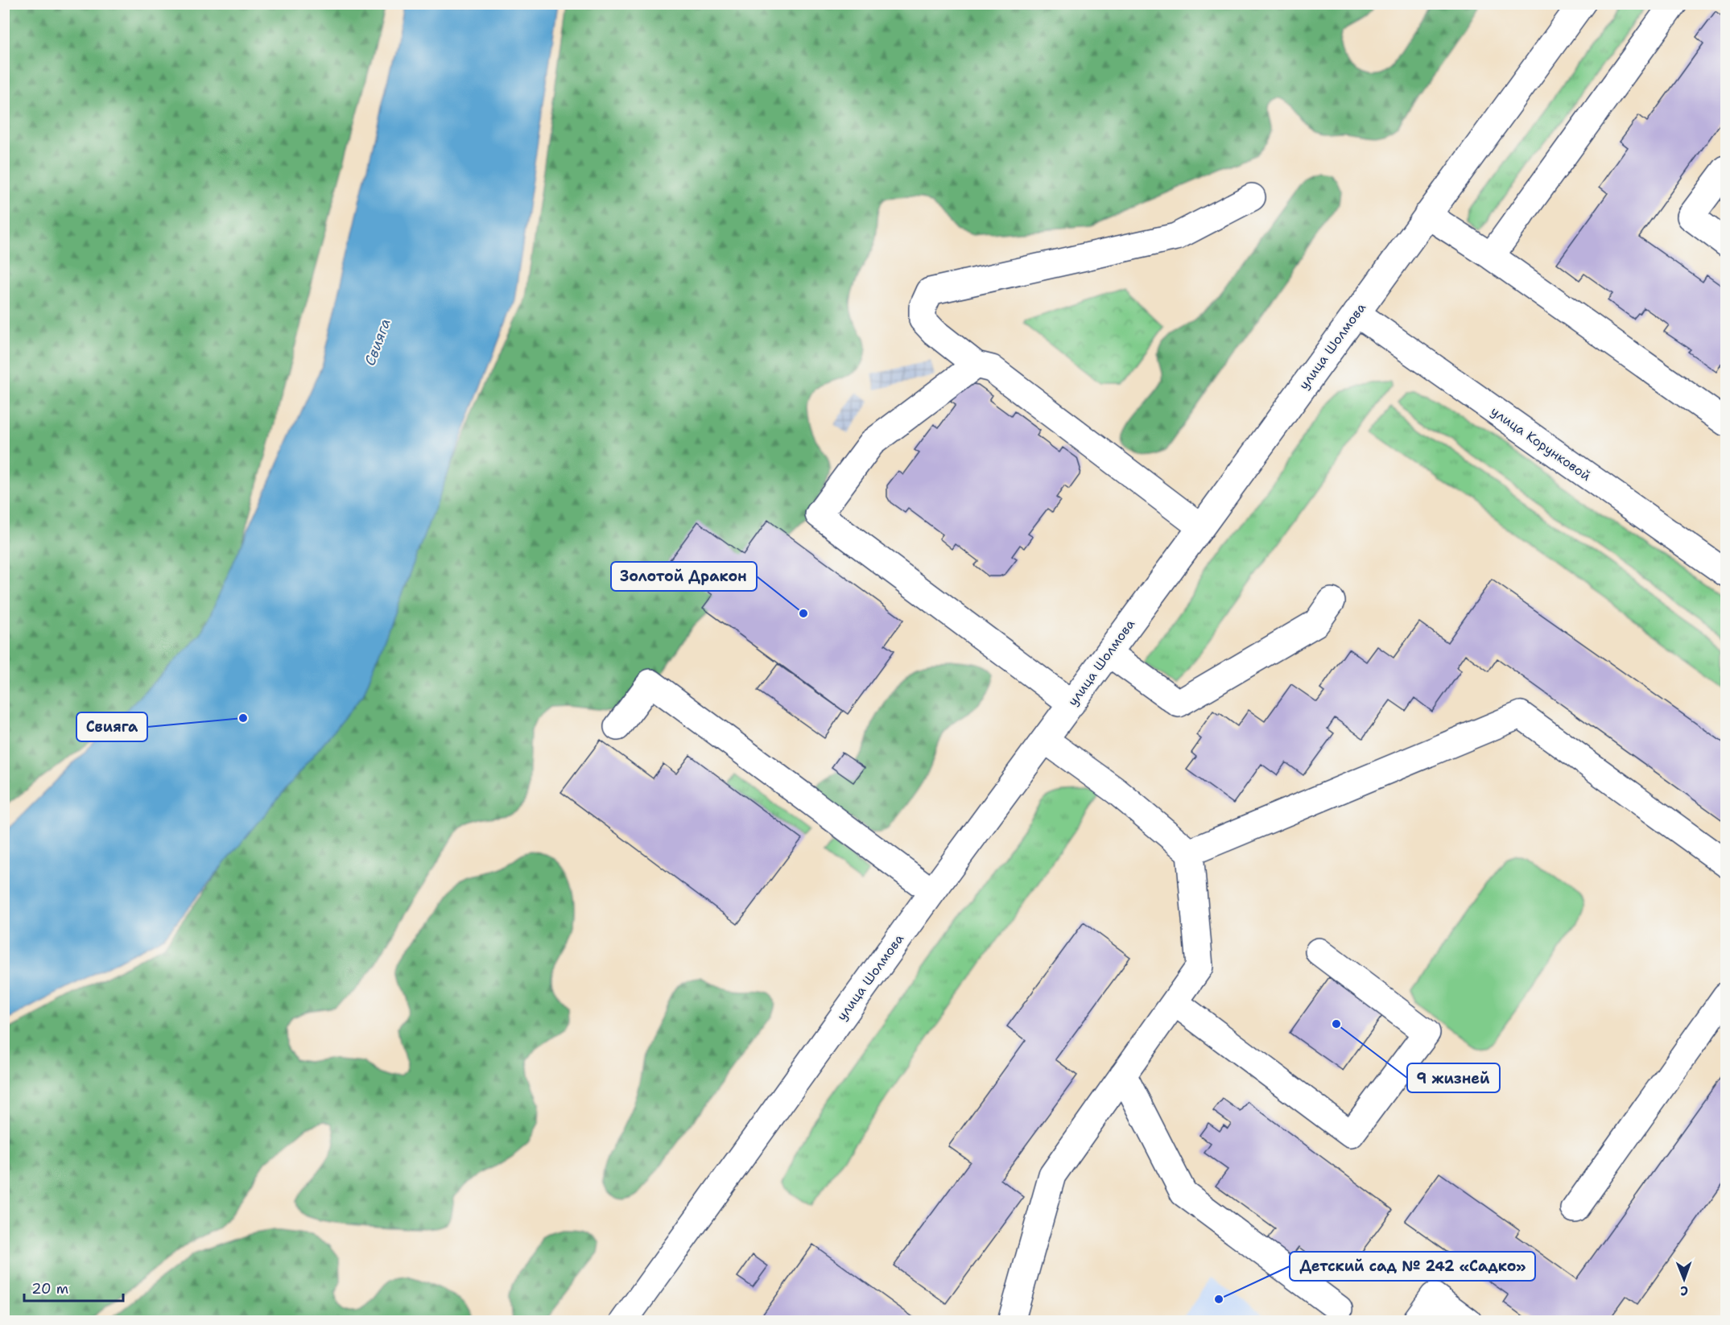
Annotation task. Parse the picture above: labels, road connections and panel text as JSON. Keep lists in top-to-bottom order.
{
  "streets": {
    "street": ["улица Шолмова", "улица Корунковой"]
  },
  "crossings": [
    ["улица Шолмова", "улица Корунковой"]
  ],
  "water": ["Свияга"],
  "places": [
    "Золотой Дракон",
    "Свияга",
    "9 жизней",
    "Детский сад № 242 «Садко»"
  ],
  "scale_bar": "20 m",
  "north": "bottom"
}
